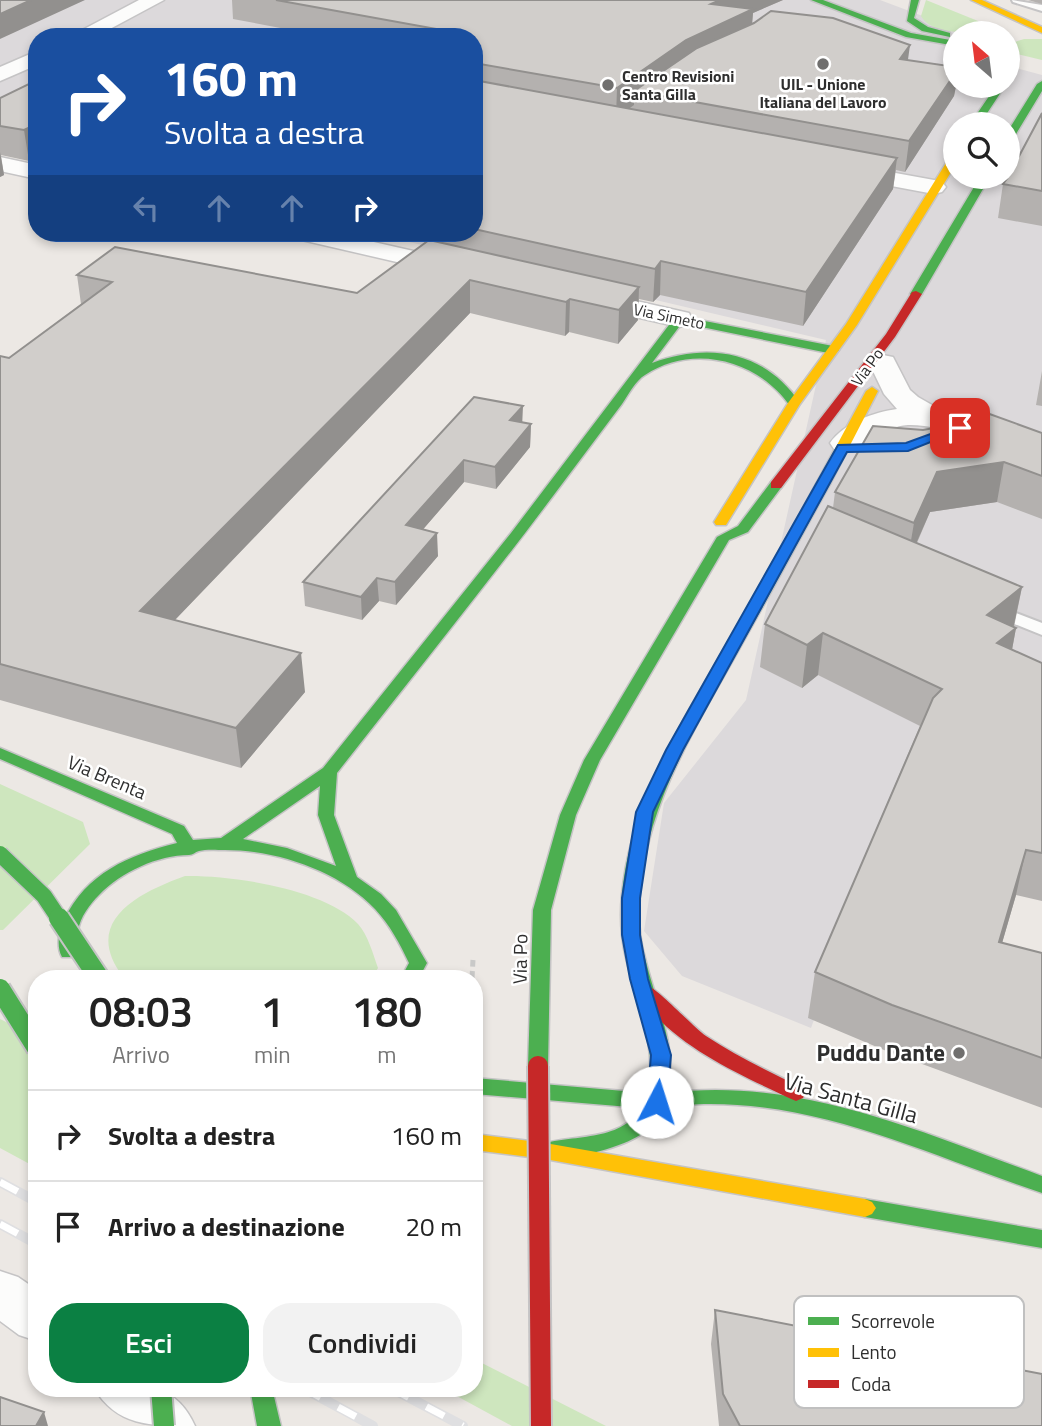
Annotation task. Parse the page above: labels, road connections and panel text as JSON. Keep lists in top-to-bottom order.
{
  "streets": {
    "main road": [
      "Via Simeto",
      "Via Po",
      "Via Brenta",
      "Via Santa Gilla"
    ]
  },
  "crossings": [
    ["Via Simeto", "Via Po"]
  ],
  "places": ["UIL - Unione Italiana del Lavoro", "Centro Revisioni Santa Gilla", "Puddu Dante"],
  "legend": ["Scorrevole", "Lento", "Coda"],
  "north": "top left",
  "page": {
    "turn": ["160 m", "Svolta a destra"],
    "eta": [
      "08:03",
      "Arrivo",
      "1",
      "min",
      "180",
      "m"
    ],
    "list": [
      {
        "name": "Svolta a destra",
        "value": "160 m"
      },
      {
        "name": "Arrivo a destinazione",
        "value": "20 m"
      }
    ],
    "buttons": ["Esci", "Condividi"]
  }
}
